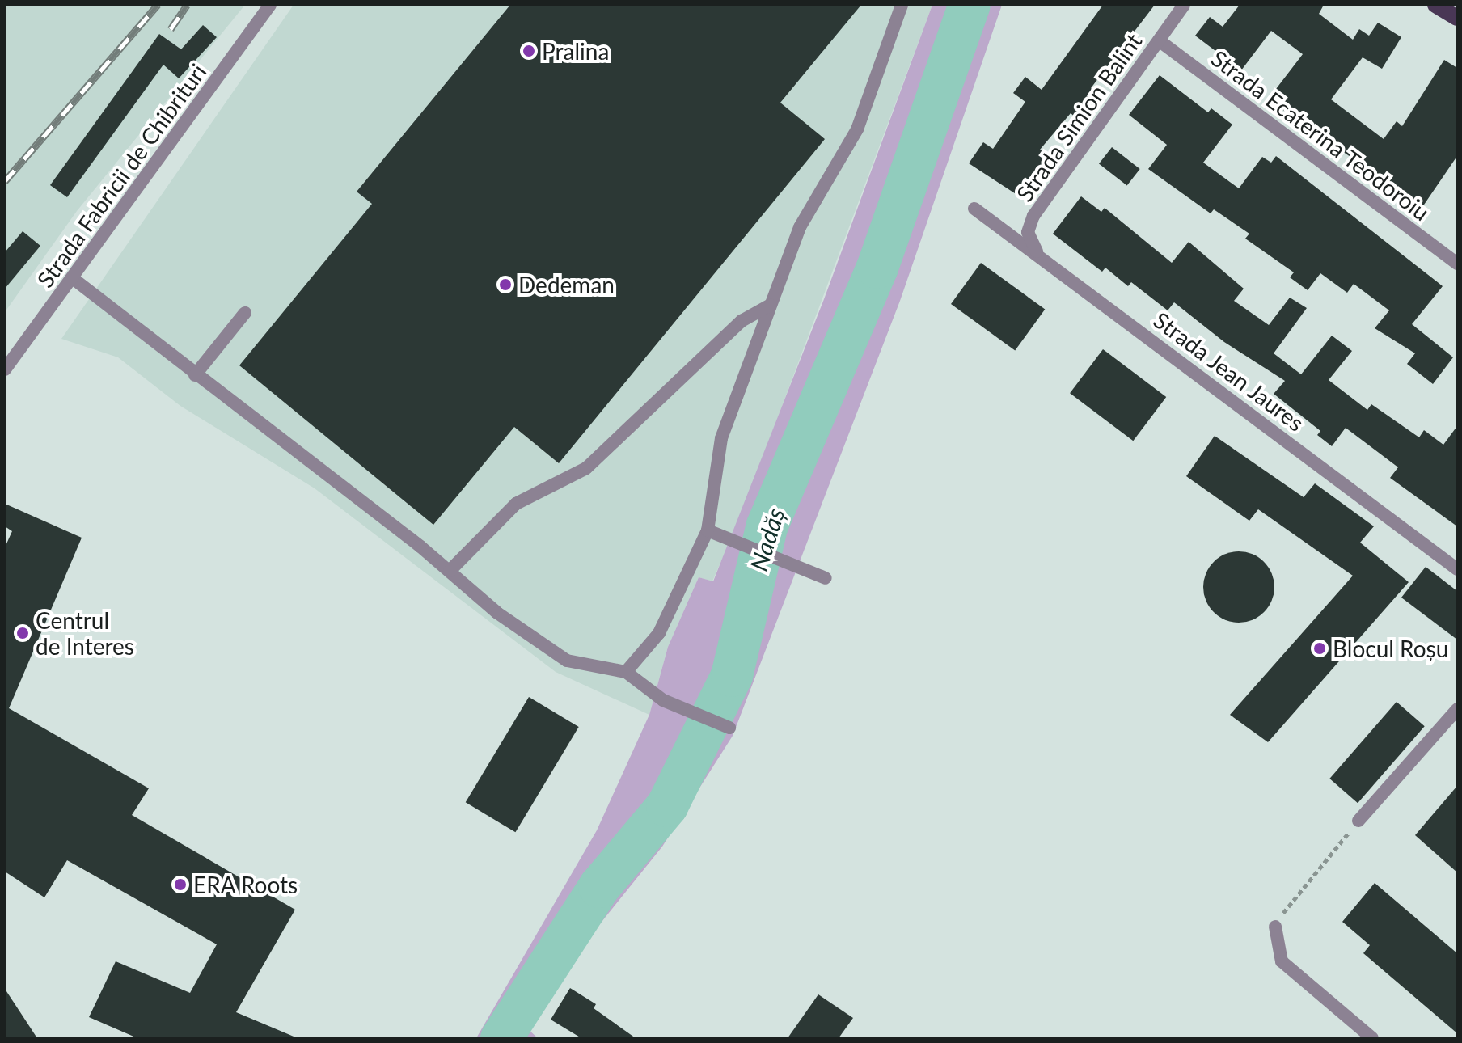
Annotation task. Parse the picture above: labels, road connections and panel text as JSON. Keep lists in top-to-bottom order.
{
  "streets": {
    "street": [
      "Strada Simion Balint",
      "Strada Ecaterina Teodoroiu",
      "Strada Fabricii de Chibrituri",
      "Strada Jean Jaures"
    ]
  },
  "crossings": [
    ["Strada Simion Balint", "Strada Ecaterina Teodoroiu"],
    ["Strada Simion Balint", "Strada Jean Jaures"]
  ],
  "water": ["Nadăș"],
  "places": [
    "Pralina",
    "Dedeman",
    "Centrul de Interes",
    "Blocul Roșu",
    "ERA Roots"
  ]
}
